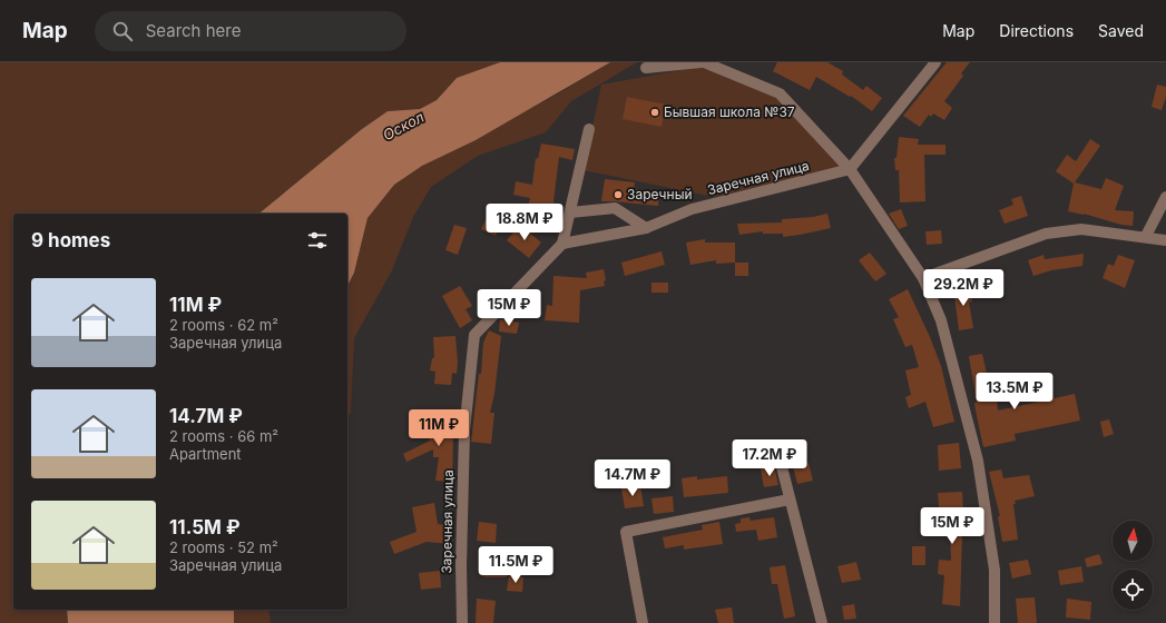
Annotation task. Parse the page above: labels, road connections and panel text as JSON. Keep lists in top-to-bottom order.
{
  "streets": {
    "street": ["Заречная улица"]
  },
  "water": ["Оскол"],
  "places": ["Бывшая школа №37", "Заречный"],
  "north": "top",
  "page": {
    "header": "Map",
    "search": "Search here",
    "nav": ["Map", "Directions", "Saved"],
    "price": [
      "18.8M ₽",
      "29.2M ₽",
      "15M ₽",
      "13.5M ₽",
      "11M ₽",
      "17.2M ₽",
      "14.7M ₽",
      "15M ₽",
      "11.5M ₽"
    ],
    "heading": "9 homes",
    "list": [
      {
        "name": "11M ₽",
        "note": "2 rooms · 62 m² · Заречная улица"
      },
      {
        "name": "14.7M ₽",
        "note": "2 rooms · 66 m² · Apartment"
      },
      {
        "name": "11.5M ₽",
        "note": "2 rooms · 52 m² · Заречная улица"
      }
    ]
  }
}
